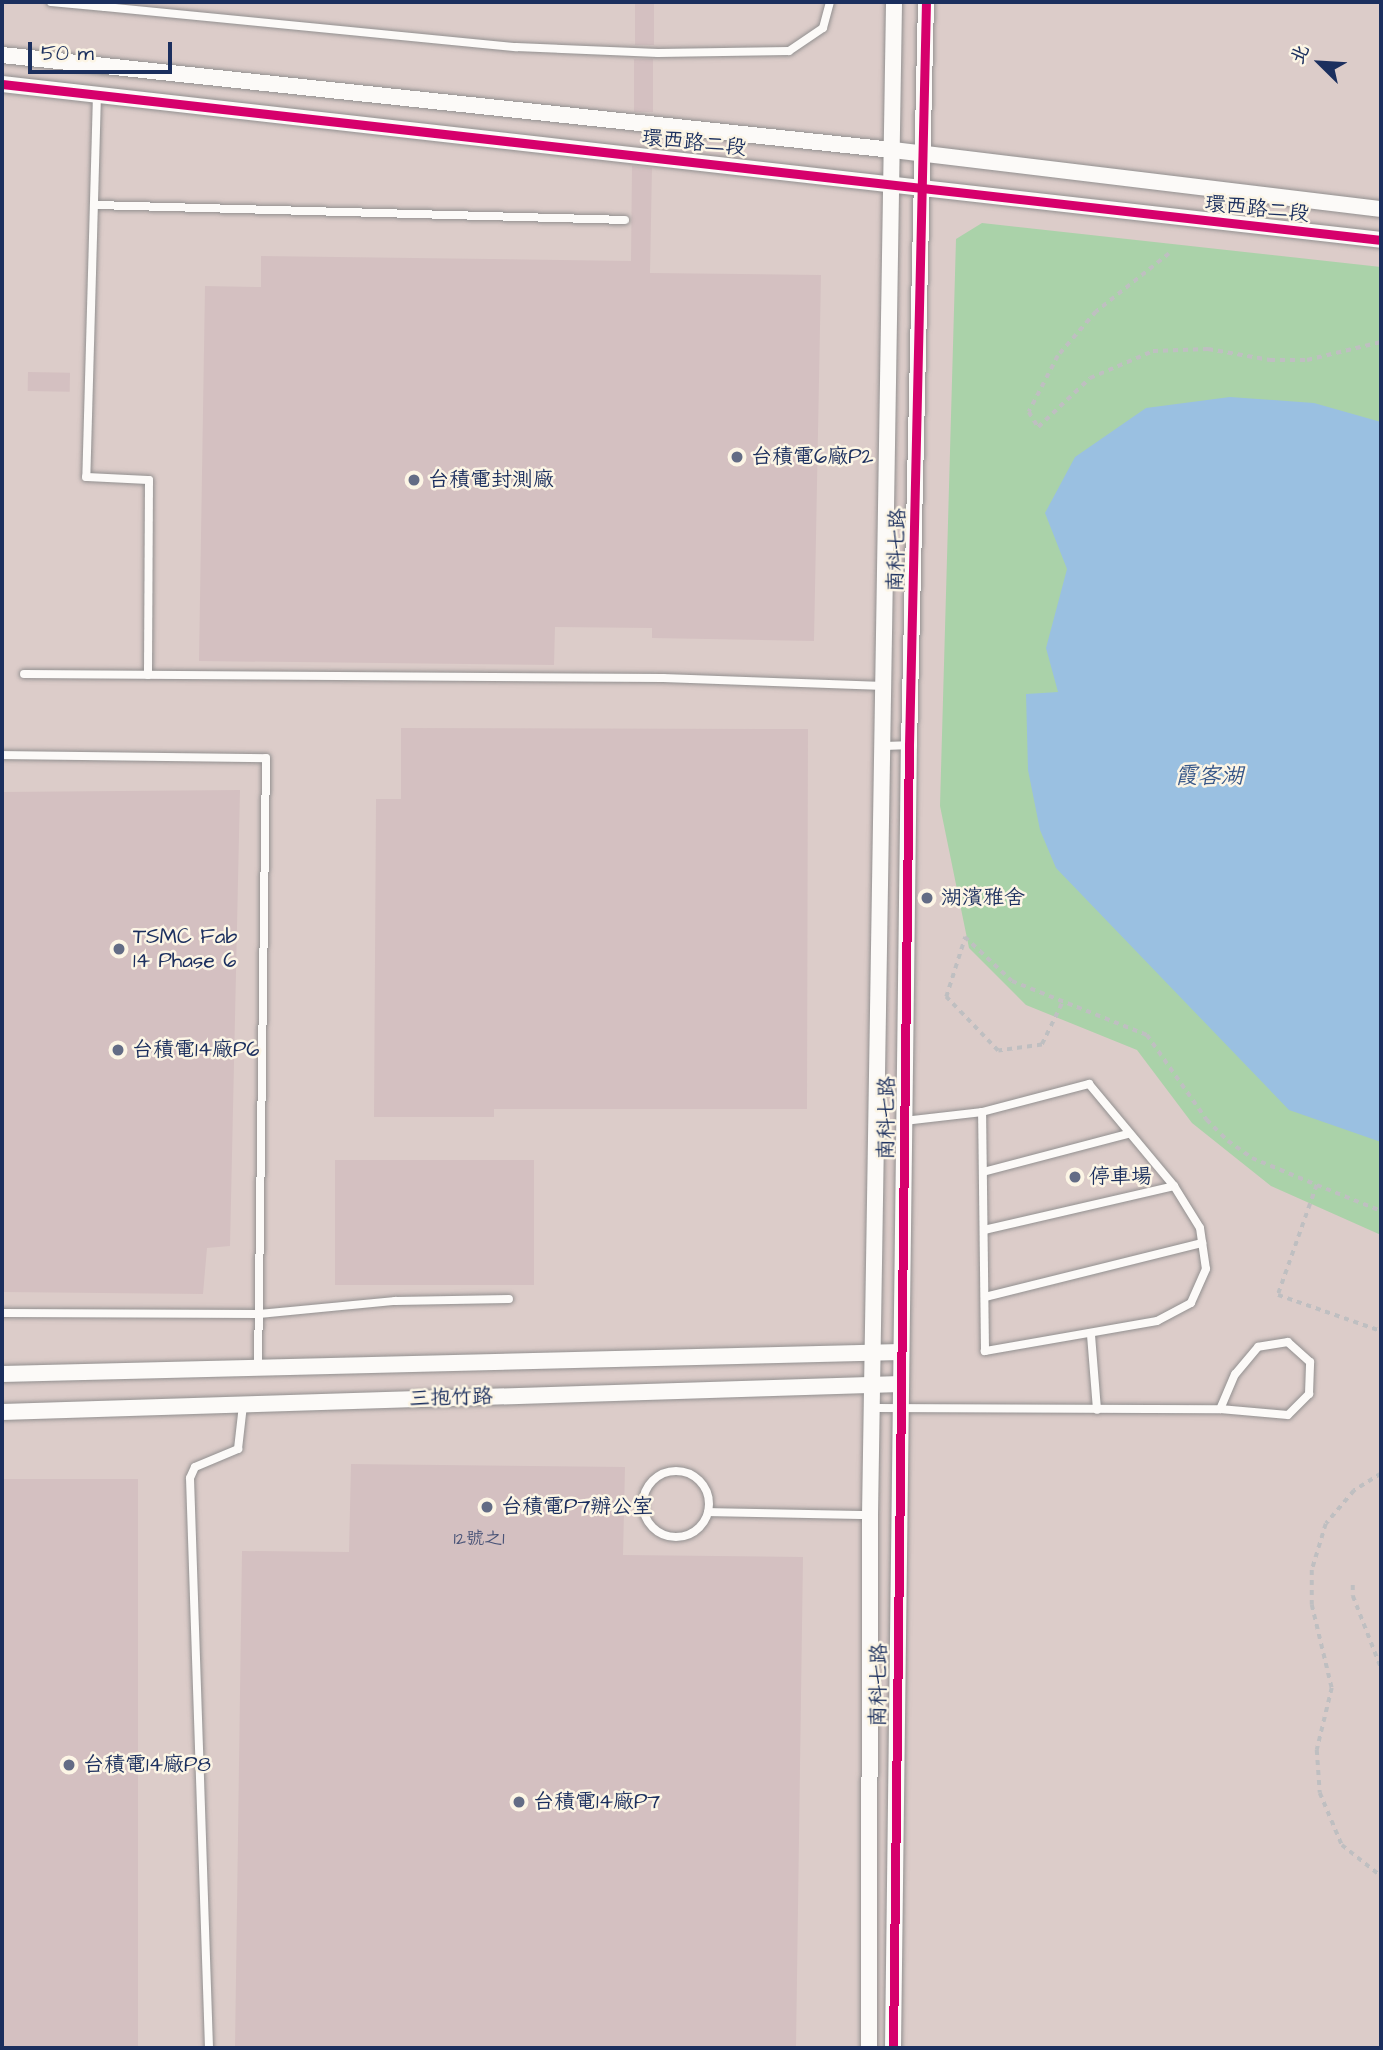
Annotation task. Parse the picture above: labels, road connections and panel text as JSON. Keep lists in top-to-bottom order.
{
  "streets": {
    "street": ["環西路二段", "南科七路", "三抱竹路"]
  },
  "crossings": [
    ["環西路二段", "南科七路"],
    ["南科七路", "三抱竹路"]
  ],
  "water": ["霞客湖"],
  "places": [
    "台積電6廠P2",
    "台積電封測廠",
    "湖濱雅舍",
    "TSMC Fab 14 Phase 6",
    "台積電14廠P6",
    "停車場",
    "台積電P7辦公室",
    "台積電14廠P8",
    "台積電14廠P7"
  ],
  "house_numbers": ["12號之1"],
  "scale_bar": "50 m",
  "north": "top left"
}
